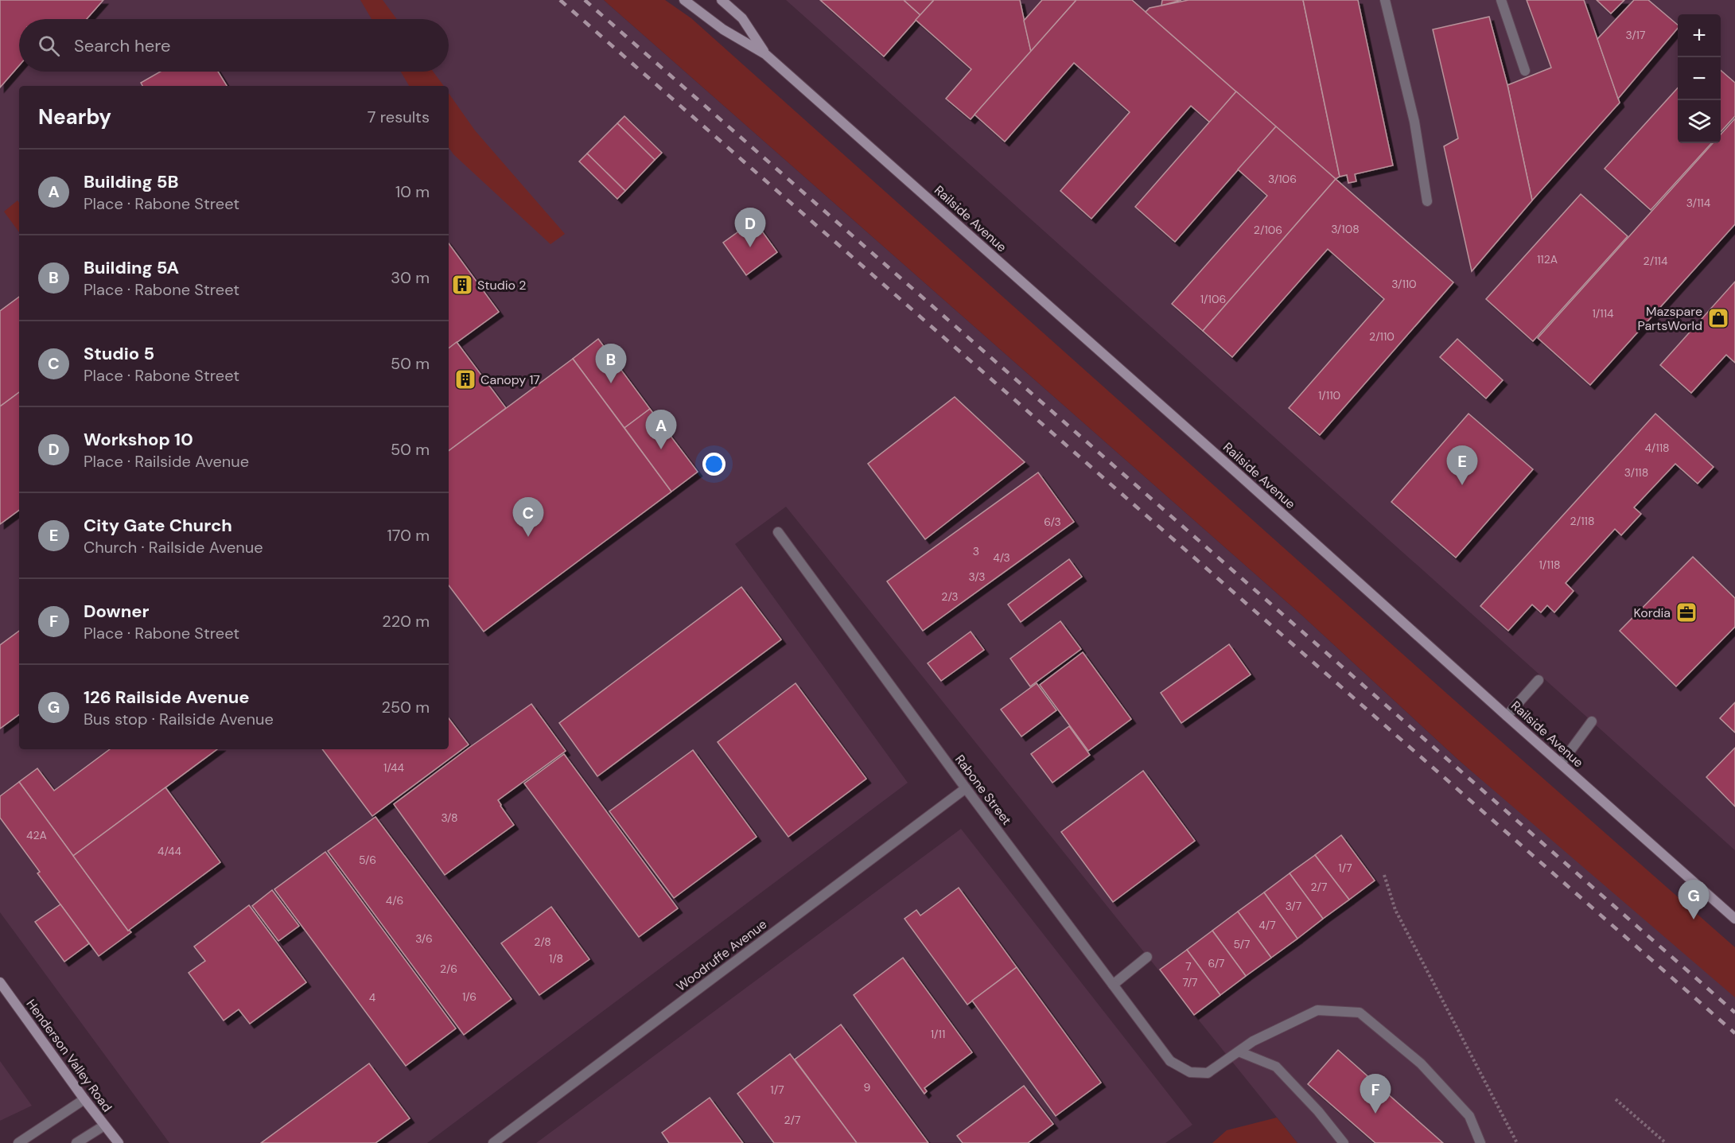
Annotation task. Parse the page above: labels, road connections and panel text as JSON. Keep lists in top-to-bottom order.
{
  "streets": {
    "main road": ["Railside Avenue", "Henderson Valley Road"],
    "street": ["Rabone Street", "Woodruffe Avenue"]
  },
  "crossings": [
    ["Rabone Street", "Woodruffe Avenue"]
  ],
  "places": {
    "building": ["Studio 2", "Canopy 17"],
    "shop": ["Mazspare PartsWorld"],
    "office": ["Kordia"]
  },
  "house_numbers": [
    "3/17",
    "3/106",
    "3/114",
    "3/108",
    "2/106",
    "112A",
    "2/114",
    "3/110",
    "1/106",
    "1/114",
    "2/110",
    "1/110",
    "4/118",
    "3/118",
    "2/118",
    "6/3",
    "3",
    "4/3",
    "1/118",
    "3/3",
    "2/3",
    "1/44",
    "3/8",
    "42A",
    "4/44",
    "5/6",
    "1/7",
    "2/7",
    "4/6",
    "3/7",
    "4/7",
    "3/6",
    "2/8",
    "5/7",
    "1/8",
    "6/7",
    "7",
    "2/6",
    "7/7",
    "1/6",
    "4",
    "1/11",
    "9",
    "1/7",
    "2/7"
  ],
  "page": {
    "map_buttons": ["+", "−"],
    "search": "Search here",
    "heading": ["Nearby", "7 results"],
    "list": [
      {
        "mark": "A",
        "name": "Building 5B",
        "note": "Place · Rabone Street",
        "value": "10 m"
      },
      {
        "mark": "B",
        "name": "Building 5A",
        "note": "Place · Rabone Street",
        "value": "30 m"
      },
      {
        "mark": "C",
        "name": "Studio 5",
        "note": "Place · Rabone Street",
        "value": "50 m"
      },
      {
        "mark": "D",
        "name": "Workshop 10",
        "note": "Place · Railside Avenue",
        "value": "50 m"
      },
      {
        "mark": "E",
        "name": "City Gate Church",
        "note": "Church · Railside Avenue",
        "value": "170 m"
      },
      {
        "mark": "F",
        "name": "Downer",
        "note": "Place · Rabone Street",
        "value": "220 m"
      },
      {
        "mark": "G",
        "name": "126 Railside Avenue",
        "note": "Bus stop · Railside Avenue",
        "value": "250 m"
      }
    ],
    "pins": [
      "D",
      "B",
      "A",
      "E",
      "C",
      "G",
      "F"
    ]
  }
}
